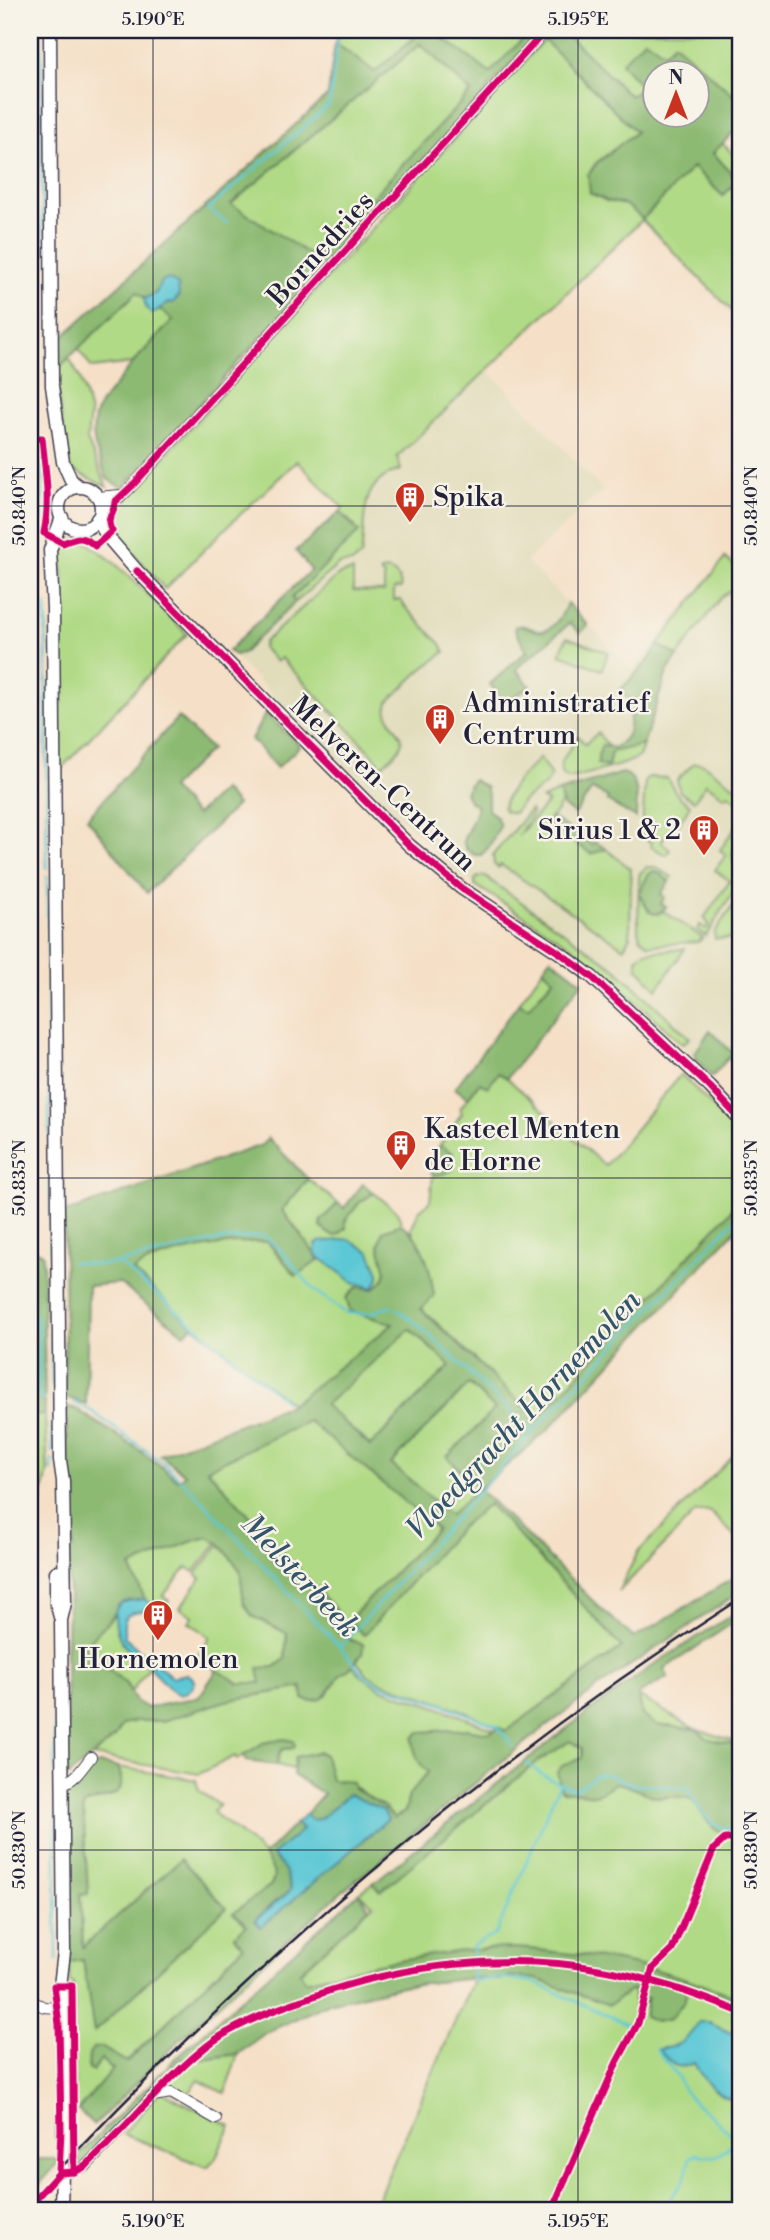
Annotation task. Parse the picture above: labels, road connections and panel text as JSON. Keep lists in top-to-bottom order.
{
  "streets": {
    "main road": ["Melveren-Centrum"],
    "street": ["Bornedries"]
  },
  "crossings": [
    ["Bornedries", "Melveren-Centrum"]
  ],
  "water": ["Vloedgracht Hornemolen", "Melsterbeek"],
  "places": {
    "building": [
      "Spika",
      "Administratief Centrum",
      "Sirius 1 & 2",
      "Kasteel Menten de Horne",
      "Hornemolen"
    ]
  },
  "north": "top",
  "coordinates": [
    "5.190°E",
    "5.195°E",
    "50.840°N",
    "50.835°N",
    "50.830°N"
  ]
}
